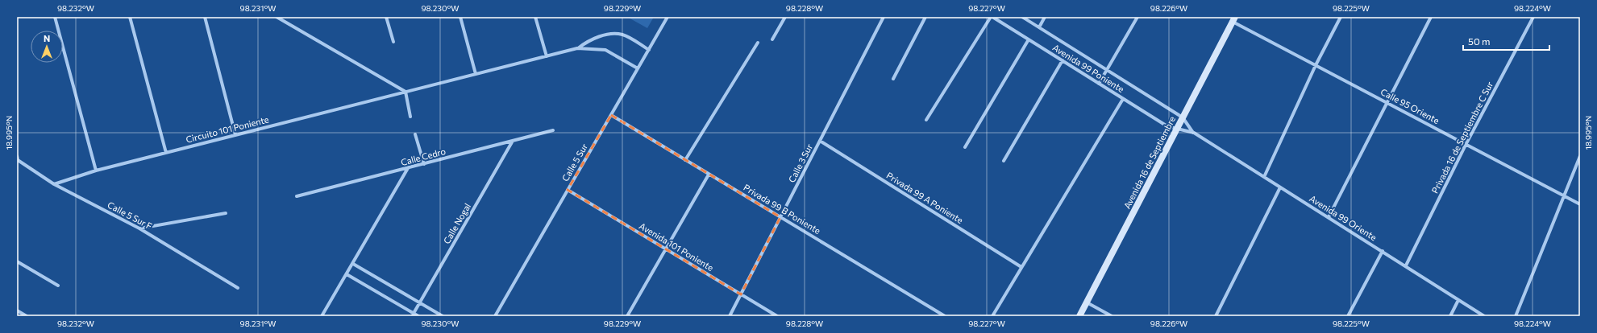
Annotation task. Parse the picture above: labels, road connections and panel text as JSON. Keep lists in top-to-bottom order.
{
  "streets": {
    "main road": ["Avenida 16 de Septiembre"],
    "street": [
      "Avenida 99 Poniente",
      "Calle 95 Oriente",
      "Circuito 101 Poniente",
      "Privada 16 de Septiembre C Sur",
      "Calle Cedro",
      "Calle 5 Sur",
      "Calle 3 Sur",
      "Privada 99 A Poniente",
      "Privada 99 B Poniente",
      "Calle 5 Sur F",
      "Avenida 99 Oriente",
      "Calle Nogal",
      "Avenida 101 Poniente"
    ]
  },
  "crossings": [
    ["Avenida 99 Poniente", "Avenida 16 de Septiembre"],
    ["Avenida 99 Poniente", "Avenida 99 Oriente"],
    ["Calle 95 Oriente", "Privada 16 de Septiembre C Sur"],
    ["Calle 95 Oriente", "Avenida 16 de Septiembre"],
    ["Circuito 101 Poniente", "Calle 5 Sur"],
    ["Circuito 101 Poniente", "Calle 5 Sur F"],
    ["Privada 16 de Septiembre C Sur", "Avenida 99 Oriente"],
    ["Calle Cedro", "Calle Nogal"],
    ["Calle 5 Sur", "Privada 99 B Poniente"],
    ["Calle 5 Sur", "Avenida 101 Poniente"],
    ["Avenida 16 de Septiembre", "Avenida 99 Oriente"],
    ["Calle 3 Sur", "Privada 99 A Poniente"],
    ["Calle 3 Sur", "Privada 99 B Poniente"],
    ["Calle 3 Sur", "Avenida 101 Poniente"]
  ],
  "scale_bar": "50 m",
  "north": "top",
  "coordinates": [
    "98.232°W",
    "98.231°W",
    "98.230°W",
    "98.229°W",
    "98.228°W",
    "98.227°W",
    "98.226°W",
    "98.225°W",
    "98.224°W",
    "18.995°N"
  ]
}
